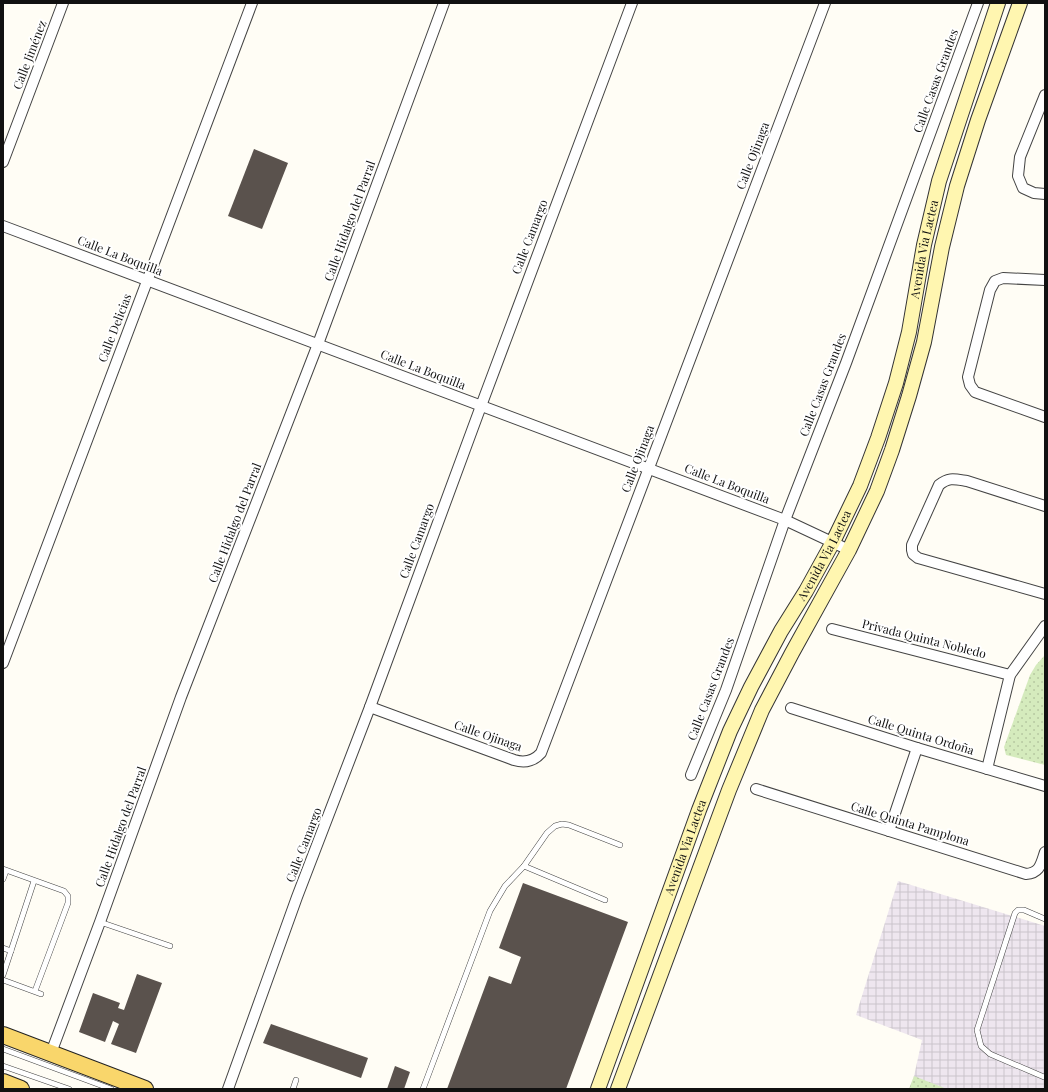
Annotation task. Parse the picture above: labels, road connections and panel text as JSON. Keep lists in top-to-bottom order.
{
  "streets": {
    "main road": ["Avenida Via Lactea"],
    "street": [
      "Calle Jiménez",
      "Calle Casas Grandes",
      "Calle Ojinaga",
      "Calle Hidalgo del Parral",
      "Calle Camargo",
      "Calle La Boquilla",
      "Calle Delicias",
      "Privada Quinta Nobledo",
      "Calle Quinta Ordoña",
      "Calle Quinta Pamplona"
    ]
  },
  "crossings": [
    ["Calle Casas Grandes", "Calle La Boquilla"],
    ["Calle Ojinaga", "Calle Camargo"],
    ["Calle Ojinaga", "Calle La Boquilla"],
    ["Calle Hidalgo del Parral", "Calle La Boquilla"],
    ["Calle Camargo", "Calle La Boquilla"],
    ["Avenida Via Lactea", "Calle La Boquilla"],
    ["Calle La Boquilla", "Calle Delicias"]
  ]
}
